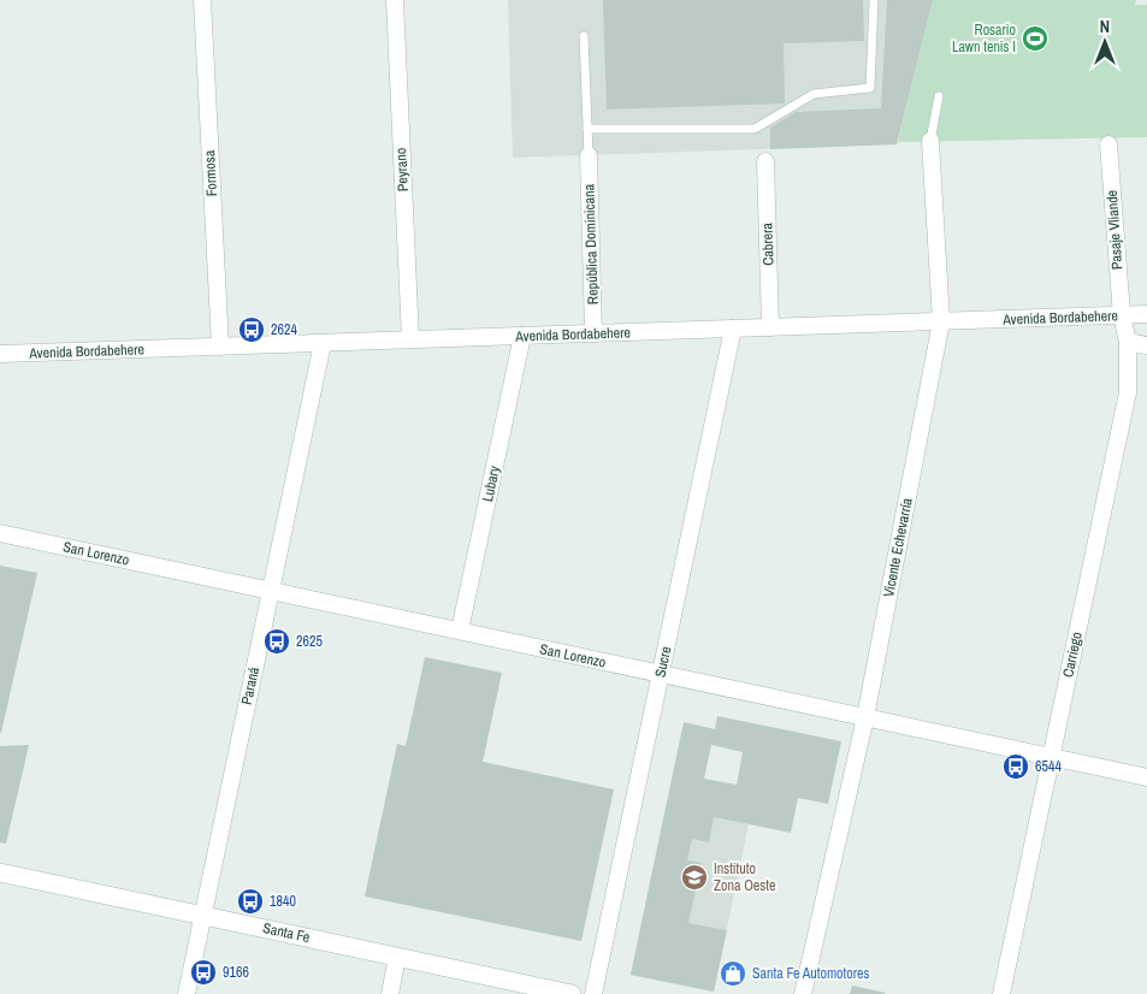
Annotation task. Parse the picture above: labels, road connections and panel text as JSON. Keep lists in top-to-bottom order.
{
  "streets": {
    "main road": ["Santa Fe"],
    "street": [
      "Peyrano",
      "Formosa",
      "Pasaje Vliande",
      "República Dominicana",
      "Cabrera",
      "Avenida Bordabehere",
      "Lubary",
      "Vicente Echevarría",
      "San Lorenzo",
      "Carriego",
      "Sucre",
      "Paraná"
    ]
  },
  "crossings": [
    ["Peyrano", "Avenida Bordabehere"],
    ["Formosa", "Avenida Bordabehere"],
    ["Pasaje Vliande", "Avenida Bordabehere"],
    ["Pasaje Vliande", "Carriego"],
    ["República Dominicana", "Avenida Bordabehere"],
    ["Cabrera", "Avenida Bordabehere"],
    ["Avenida Bordabehere", "Lubary"],
    ["Avenida Bordabehere", "Vicente Echevarría"],
    ["Avenida Bordabehere", "Carriego"],
    ["Avenida Bordabehere", "Sucre"],
    ["Avenida Bordabehere", "Paraná"],
    ["Lubary", "San Lorenzo"],
    ["Vicente Echevarría", "San Lorenzo"],
    ["San Lorenzo", "Carriego"],
    ["San Lorenzo", "Sucre"],
    ["San Lorenzo", "Paraná"],
    ["Paraná", "Santa Fe"]
  ],
  "places": {
    "sports": ["Rosario Lawn tenis I"],
    "bus stop": [
      "2624",
      "2625",
      "6544",
      "1840",
      "9166"
    ],
    "school or university": ["Instituto Zona Oeste"],
    "shop": ["Santa Fe Automotores"]
  },
  "north": "top"
}
